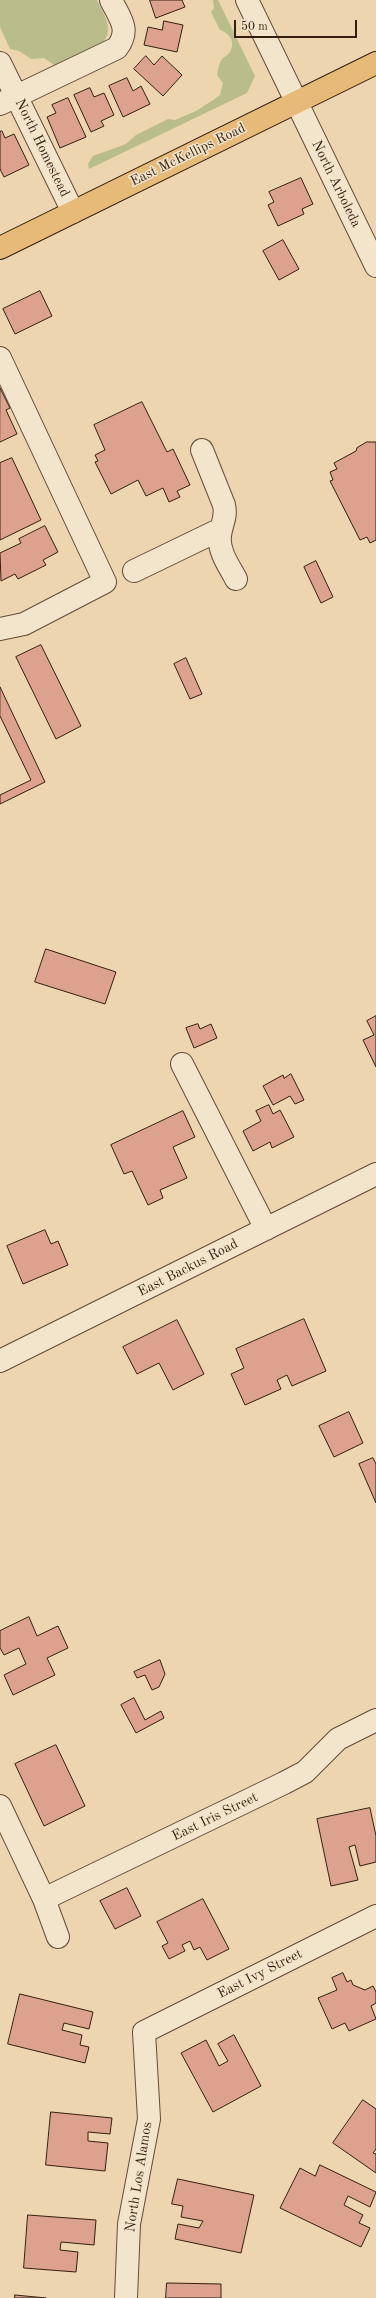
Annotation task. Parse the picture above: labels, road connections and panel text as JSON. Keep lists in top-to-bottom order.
{
  "streets": {
    "main road": ["East McKellips Road"],
    "street": [
      "North Homestead",
      "North Arboleda",
      "East Backus Road",
      "East Iris Street",
      "East Ivy Street",
      "North Los Alamos"
    ]
  },
  "crossings": [
    ["North Homestead", "East McKellips Road"],
    ["East McKellips Road", "North Arboleda"],
    ["East Ivy Street", "North Los Alamos"]
  ],
  "scale_bar": "50 m"
}
